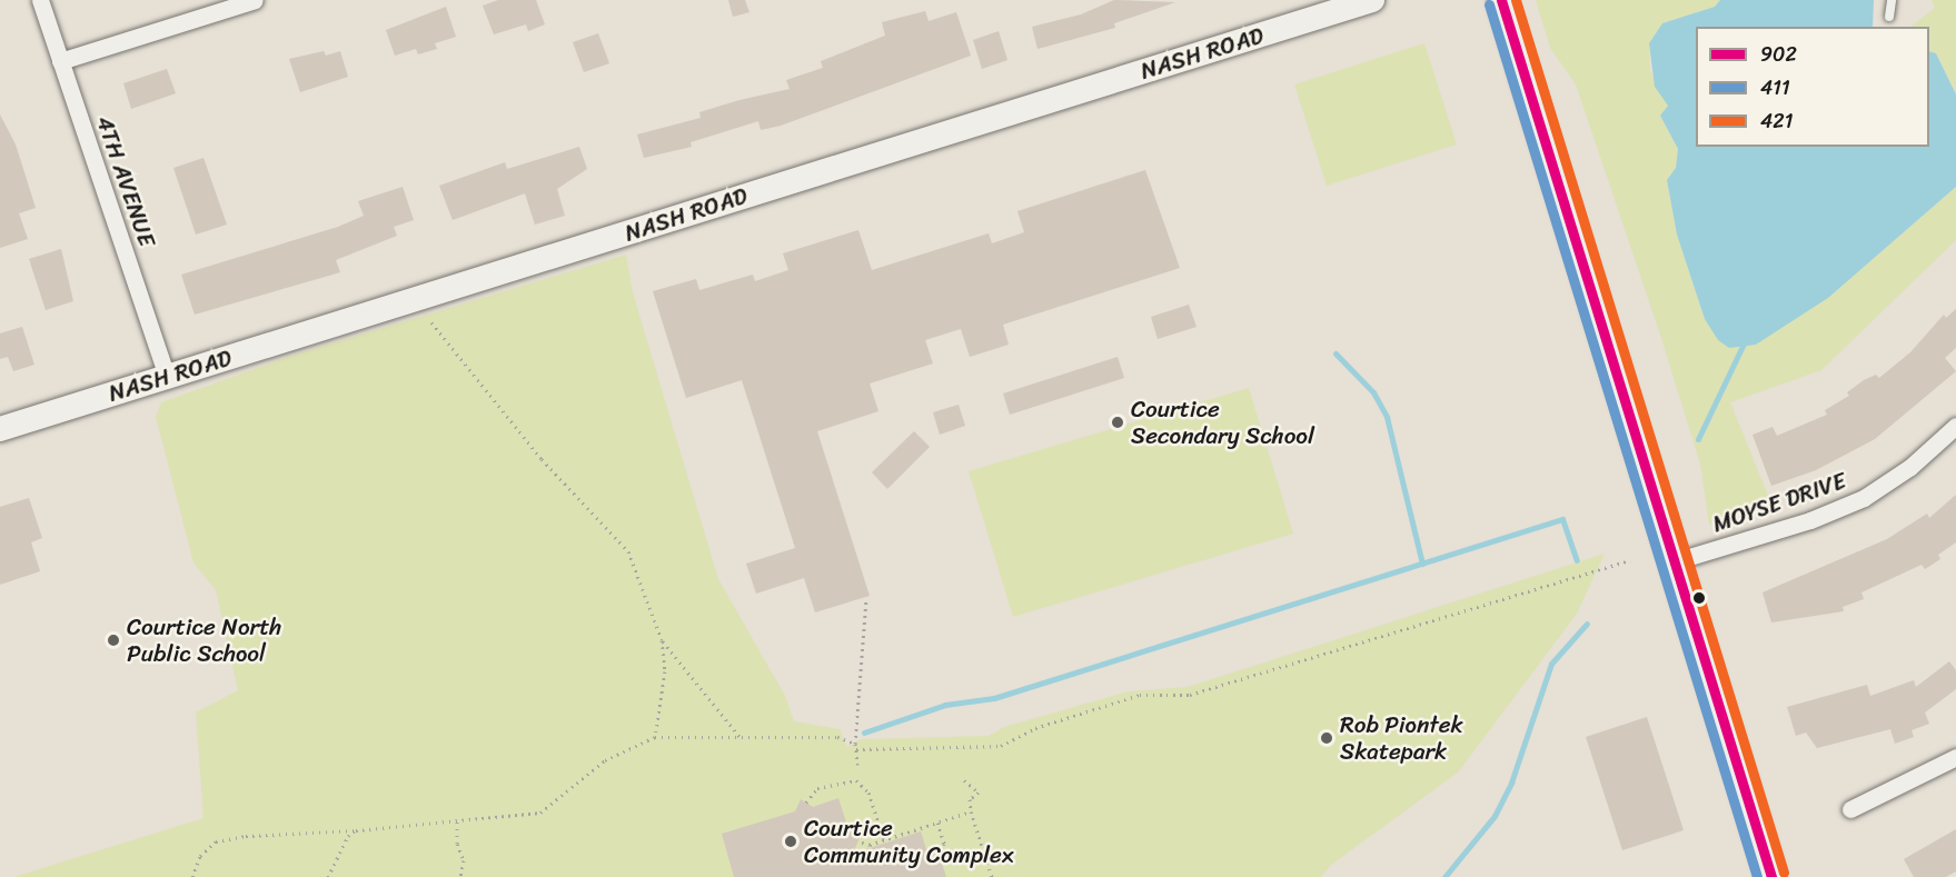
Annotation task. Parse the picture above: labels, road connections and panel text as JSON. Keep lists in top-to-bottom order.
{
  "streets": {
    "street": ["NASH ROAD", "4TH AVENUE", "MOYSE DRIVE"]
  },
  "crossings": [
    ["NASH ROAD", "4TH AVENUE"]
  ],
  "places": [
    "Courtice Secondary School",
    "Courtice North Public School",
    "Rob Piontek Skatepark",
    "Courtice Community Complex"
  ],
  "lines": ["transit line 902", "transit line 421", "transit line 411"],
  "legend": ["902", "411", "421"]
}
